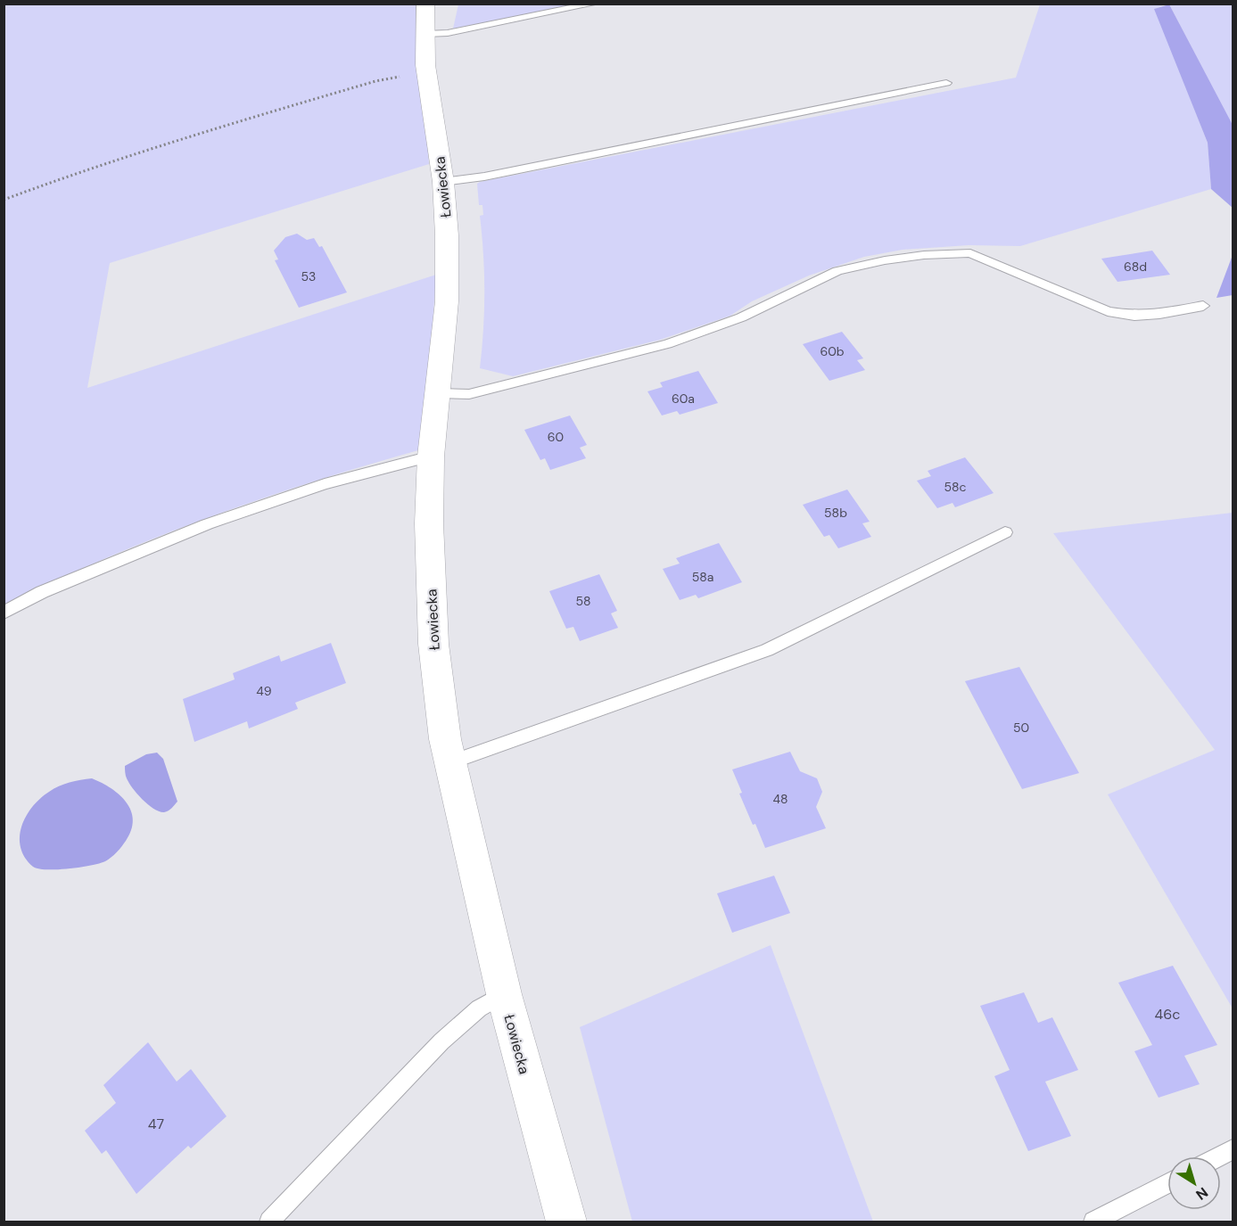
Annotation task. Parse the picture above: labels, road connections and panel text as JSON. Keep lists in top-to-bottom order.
{
  "streets": {
    "street": ["Łowiecka"]
  },
  "house_numbers": [
    "68d",
    "53",
    "60b",
    "60a",
    "60",
    "58c",
    "58b",
    "58a",
    "58",
    "49",
    "50",
    "48",
    "46c",
    "47"
  ],
  "north": "bottom right"
}
